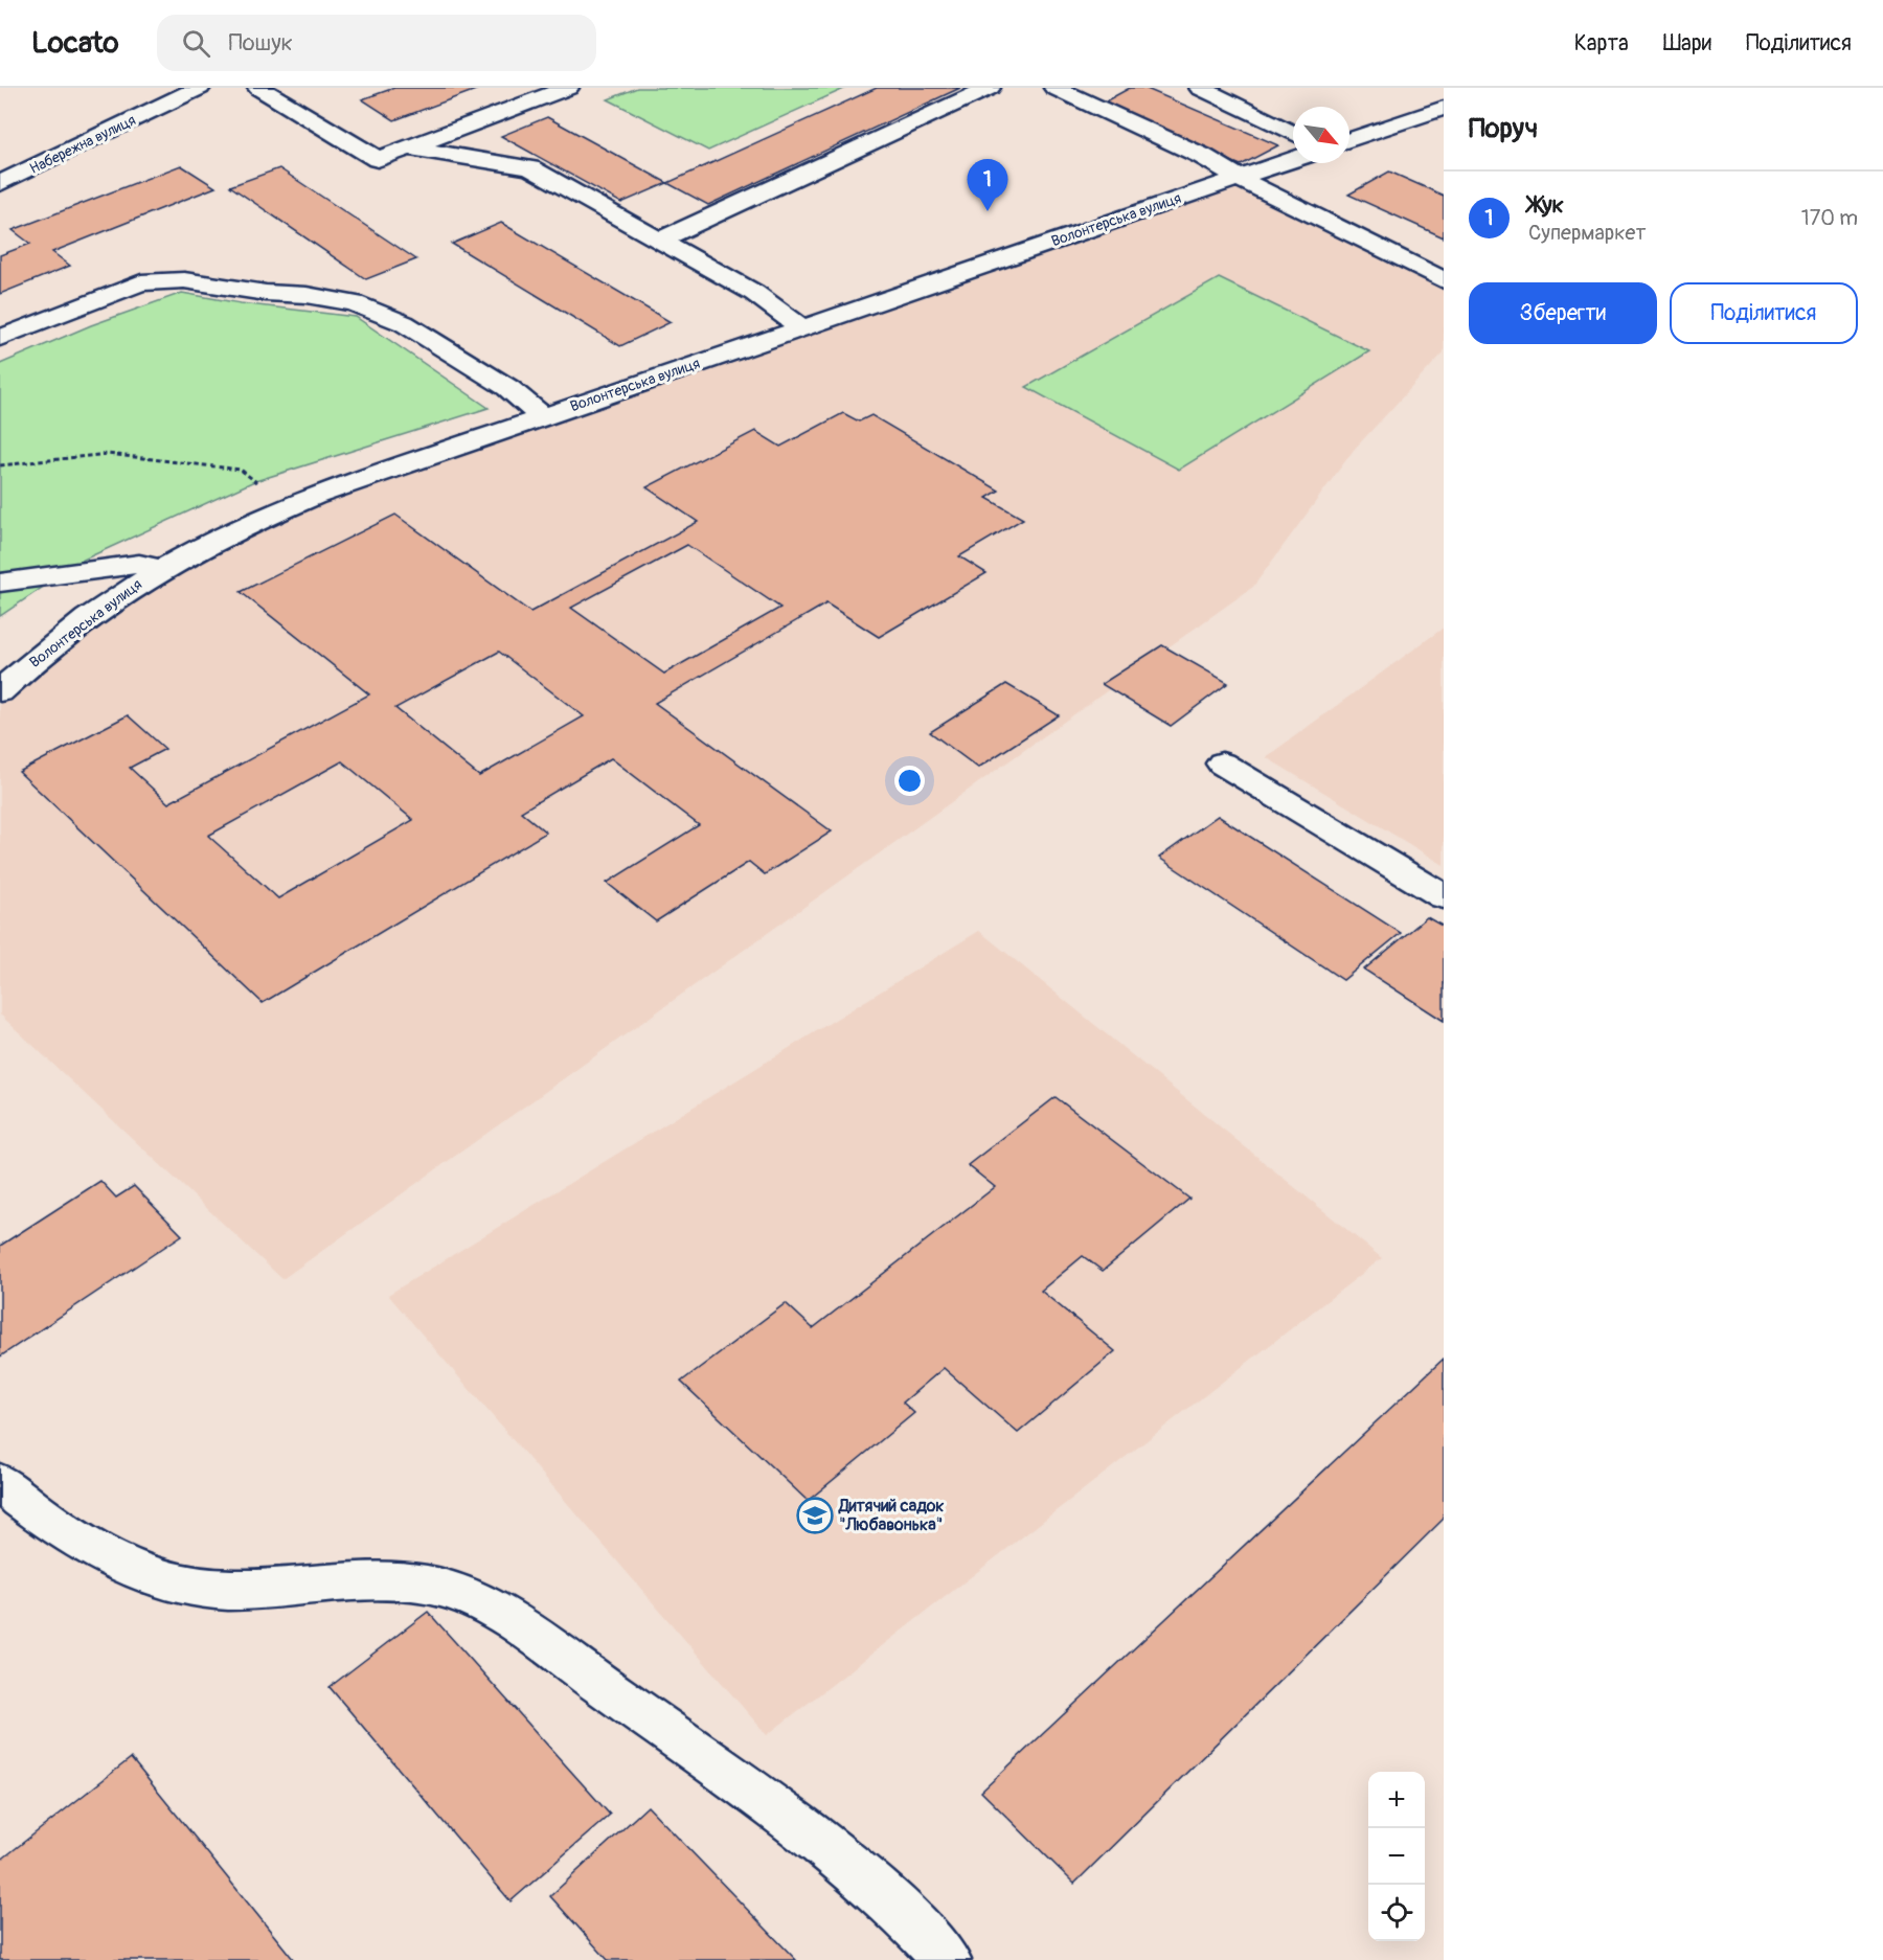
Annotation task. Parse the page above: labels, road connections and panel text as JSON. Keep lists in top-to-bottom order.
{
  "streets": {
    "street": ["Набережна вулиця", "Волонтерська вулиця"]
  },
  "places": {
    "school or university": ["Дитячий садок \"Любавонька\""]
  },
  "north": "bottom right",
  "page": {
    "header": "Locato",
    "search": "Пошук",
    "nav": ["Карта", "Шари", "Поділитися"],
    "heading": "Поруч",
    "pins": "1",
    "list": [
      {
        "mark": "1",
        "name": "Жук",
        "note": "Супермаркет",
        "value": "170 m"
      }
    ],
    "buttons": ["Зберегти", "Поділитися"],
    "map_buttons": ["+", "−"]
  }
}
